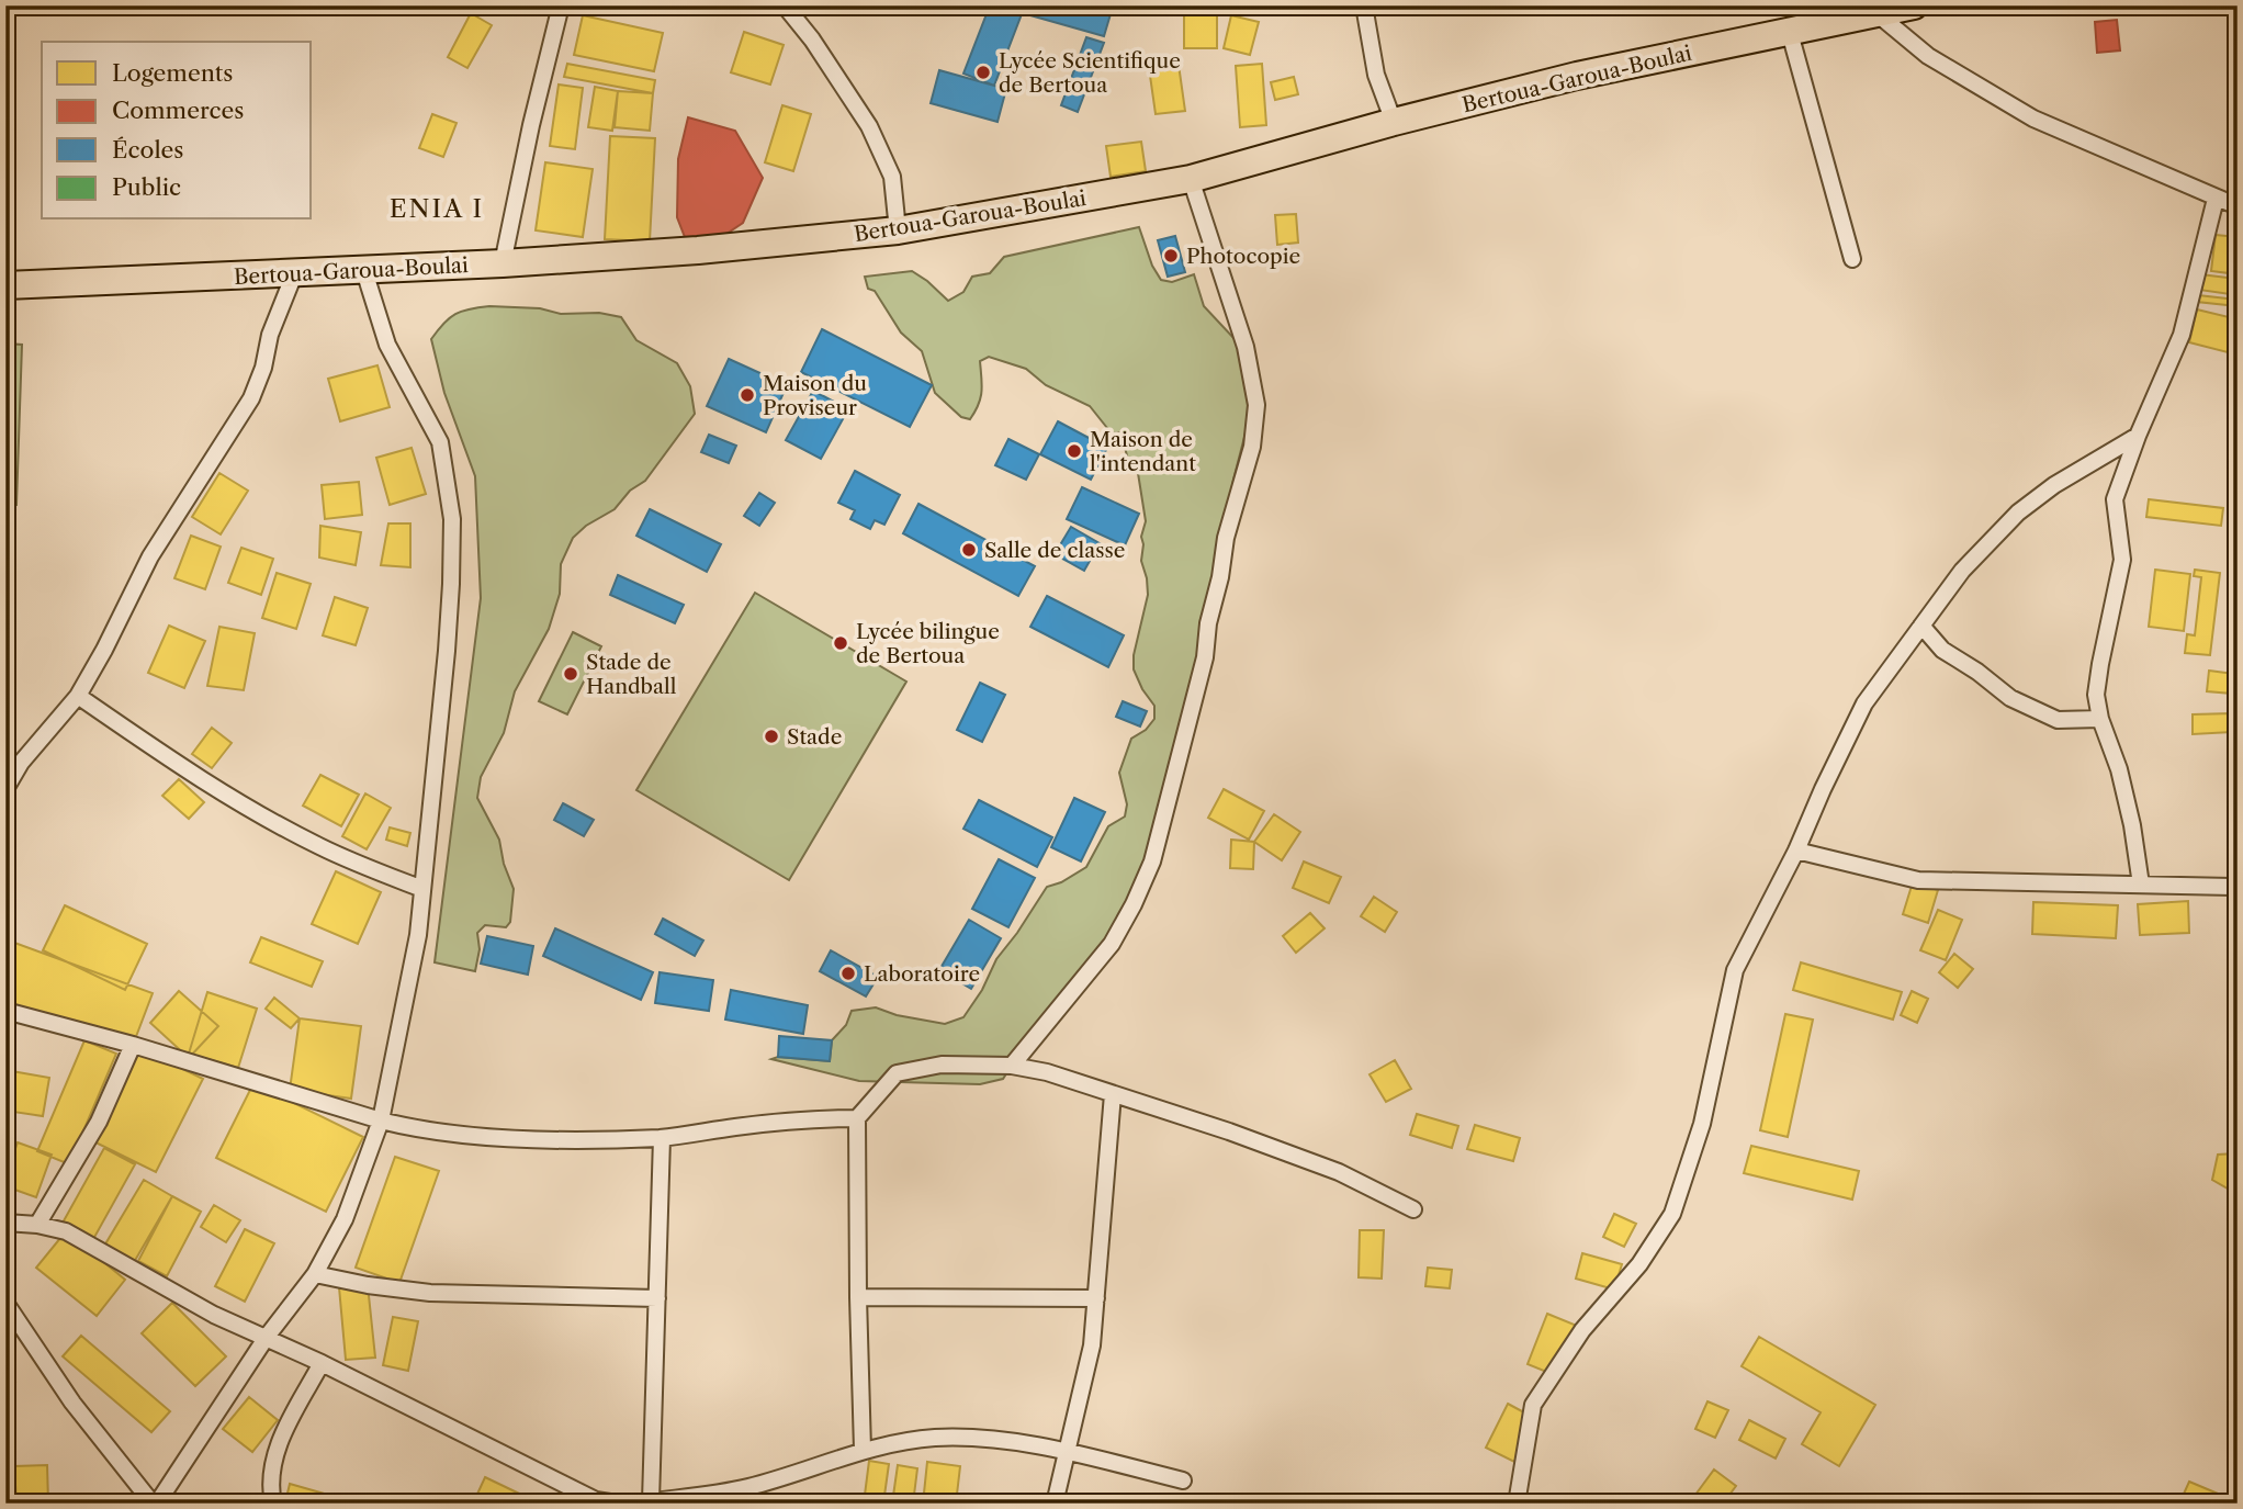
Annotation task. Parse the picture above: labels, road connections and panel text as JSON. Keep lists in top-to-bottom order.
{
  "streets": {
    "highway": ["Bertoua-Garoua-Boulai"]
  },
  "districts": ["ENIA I"],
  "places": [
    "Lycée Scientifique de Bertoua",
    "Photocopie",
    "Maison du Proviseur",
    "Maison de l'intendant",
    "Salle de classe",
    "Lycée bilingue de Bertoua",
    "Stade de Handball",
    "Stade",
    "Laboratoire"
  ],
  "legend": [
    "Logements",
    "Commerces",
    "Écoles",
    "Public"
  ]
}
